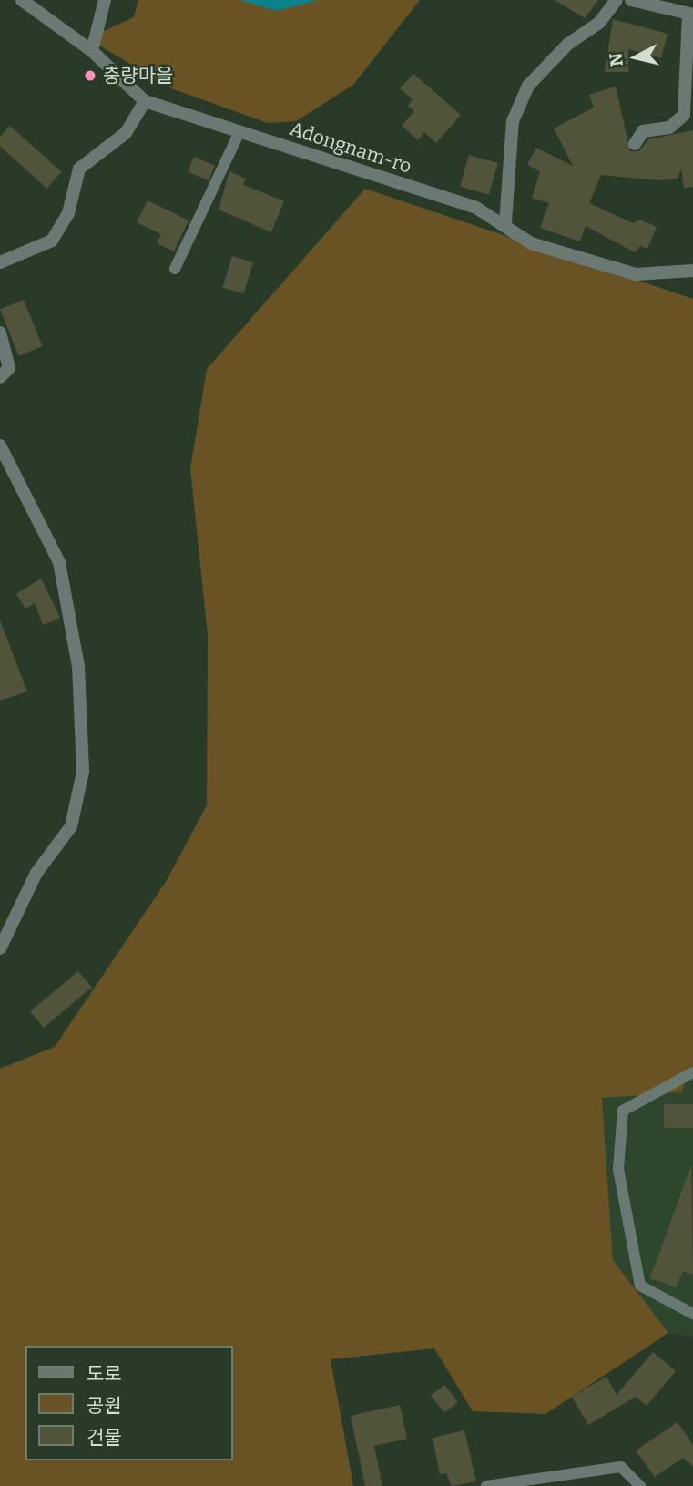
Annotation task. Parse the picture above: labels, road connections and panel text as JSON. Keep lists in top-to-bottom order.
{
  "streets": {
    "street": ["Adongnam-ro"]
  },
  "places": ["충량마을"],
  "legend": ["도로", "공원", "건물"],
  "north": "left"
}
